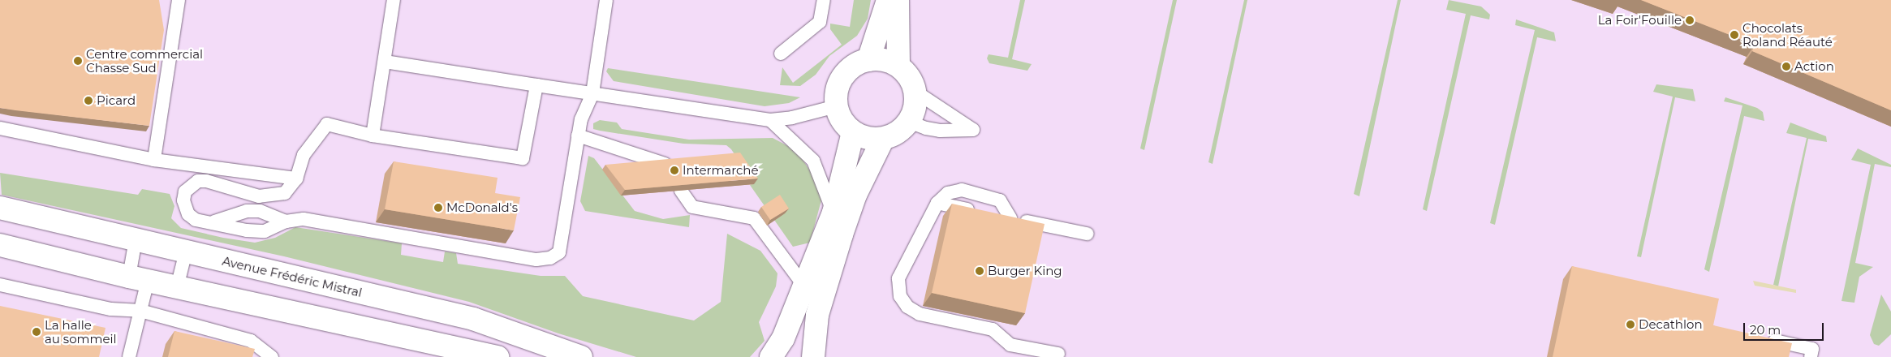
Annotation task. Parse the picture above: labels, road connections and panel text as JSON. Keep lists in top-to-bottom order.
{
  "streets": {
    "main road": ["Avenue Frédéric Mistral"]
  },
  "places": [
    "La Foir'Fouille",
    "Chocolats Roland Réauté",
    "Centre commercial Chasse Sud",
    "Action",
    "Picard",
    "Intermarché",
    "McDonald's",
    "Burger King",
    "Decathlon",
    "La halle au sommeil"
  ],
  "scale_bar": "20 m"
}
